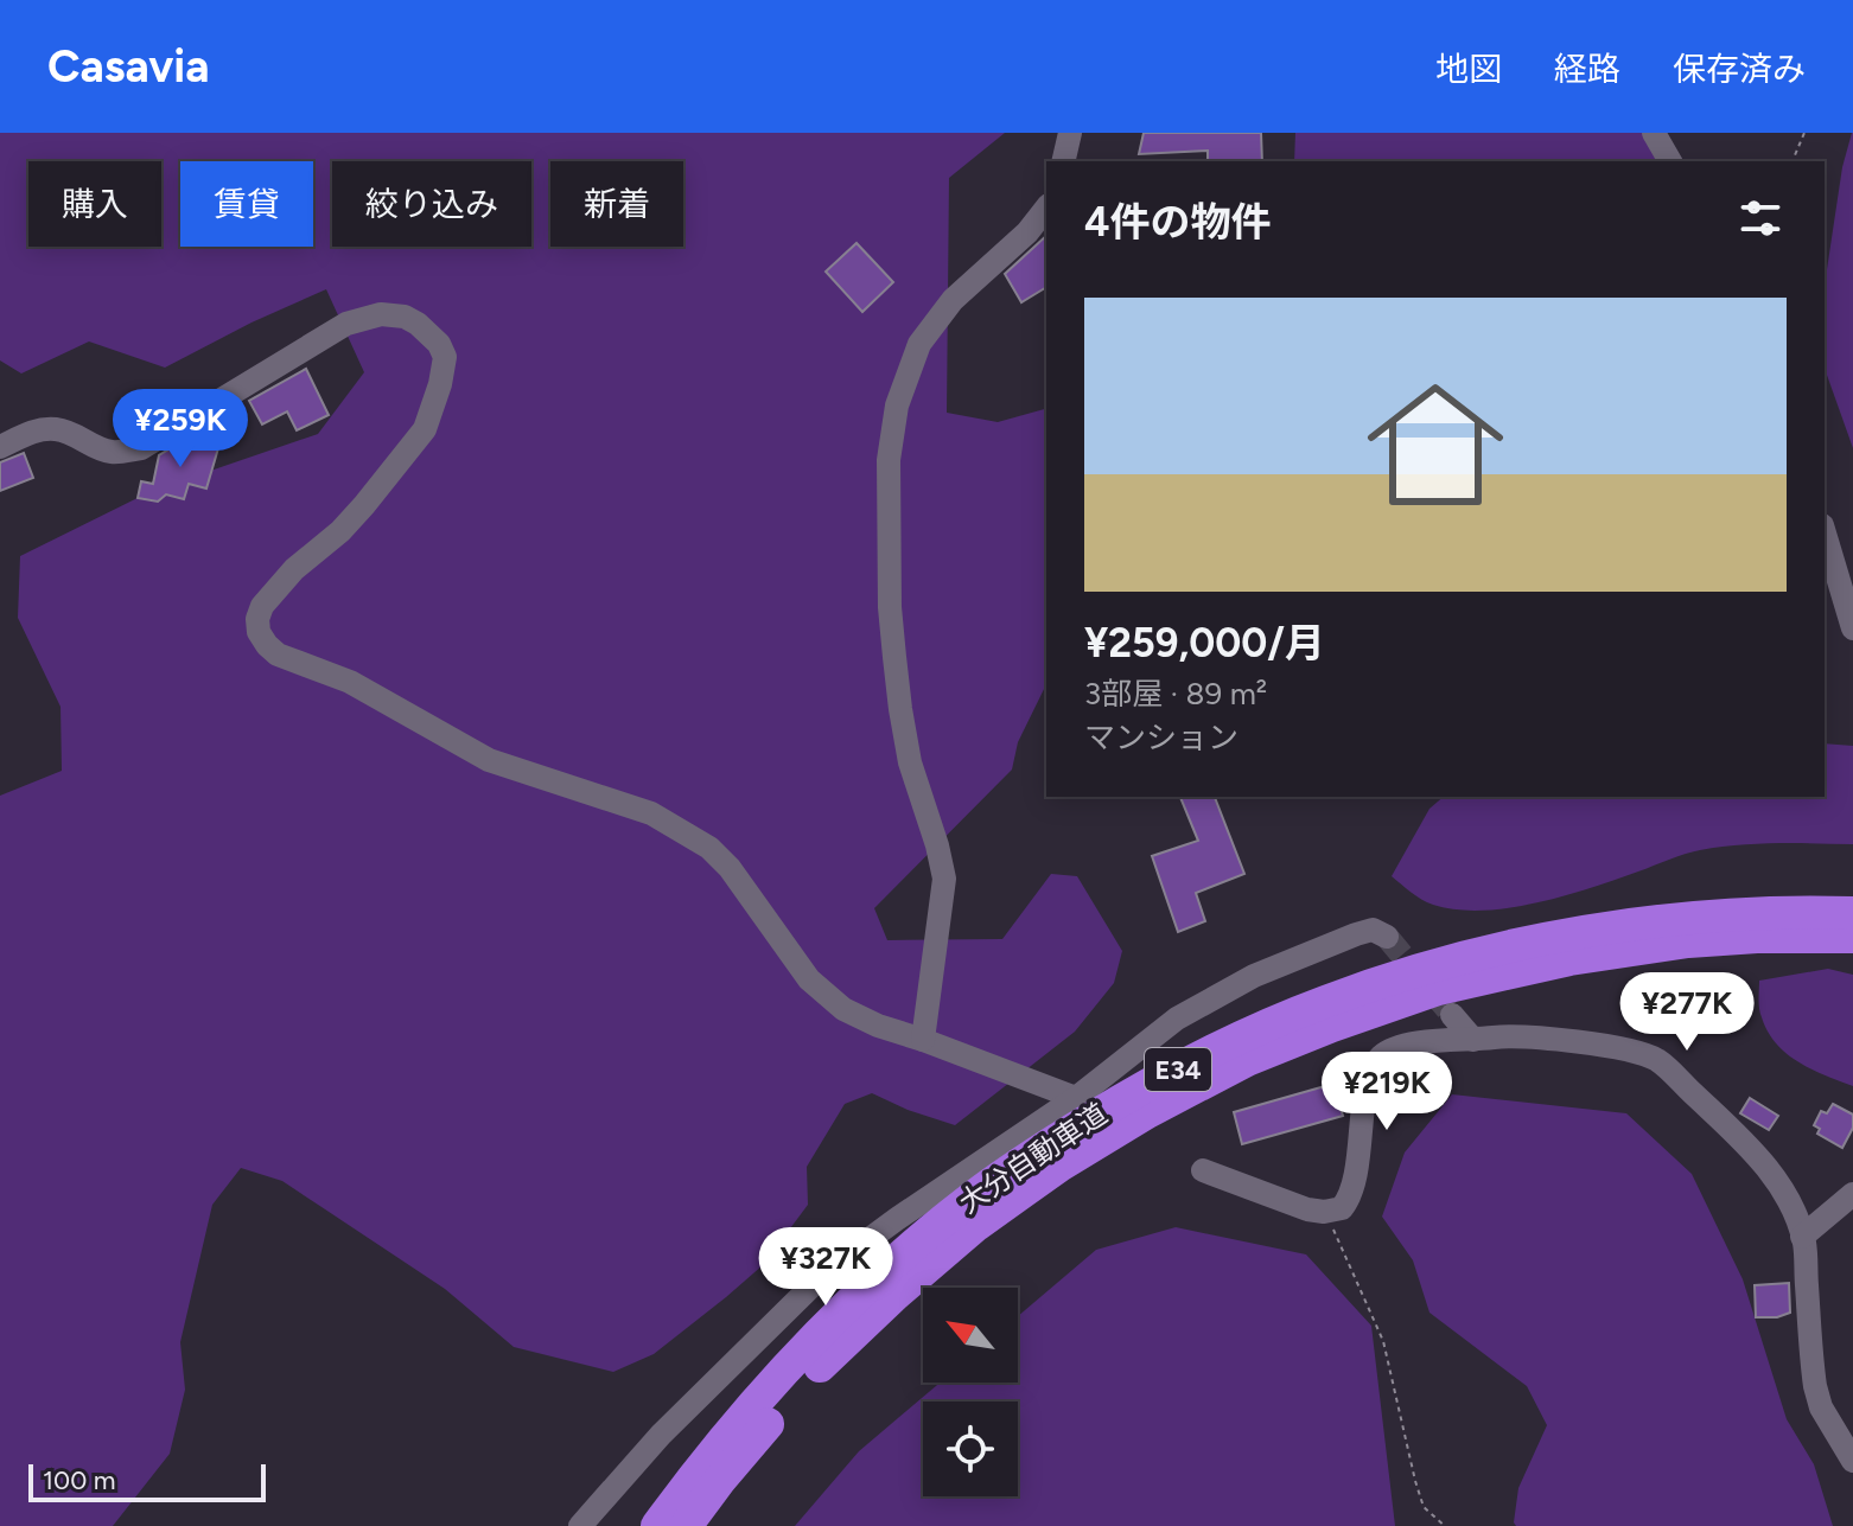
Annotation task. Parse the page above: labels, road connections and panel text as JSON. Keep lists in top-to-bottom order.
{
  "streets": {
    "highway": ["E34", "大分自動車道"]
  },
  "scale_bar": "100 m",
  "north": "top left",
  "page": {
    "header": "Casavia",
    "nav": ["地図", "経路", "保存済み"],
    "chip": [
      "購入",
      "賃貸",
      "絞り込み",
      "新着"
    ],
    "heading": "4件の物件",
    "list": [
      {
        "name": "¥259,000/月",
        "note": "3部屋 · 89 m² · マンション"
      }
    ],
    "price": [
      "¥259K",
      "¥277K",
      "¥219K",
      "¥327K"
    ],
    "scale": "100 m"
  }
}
